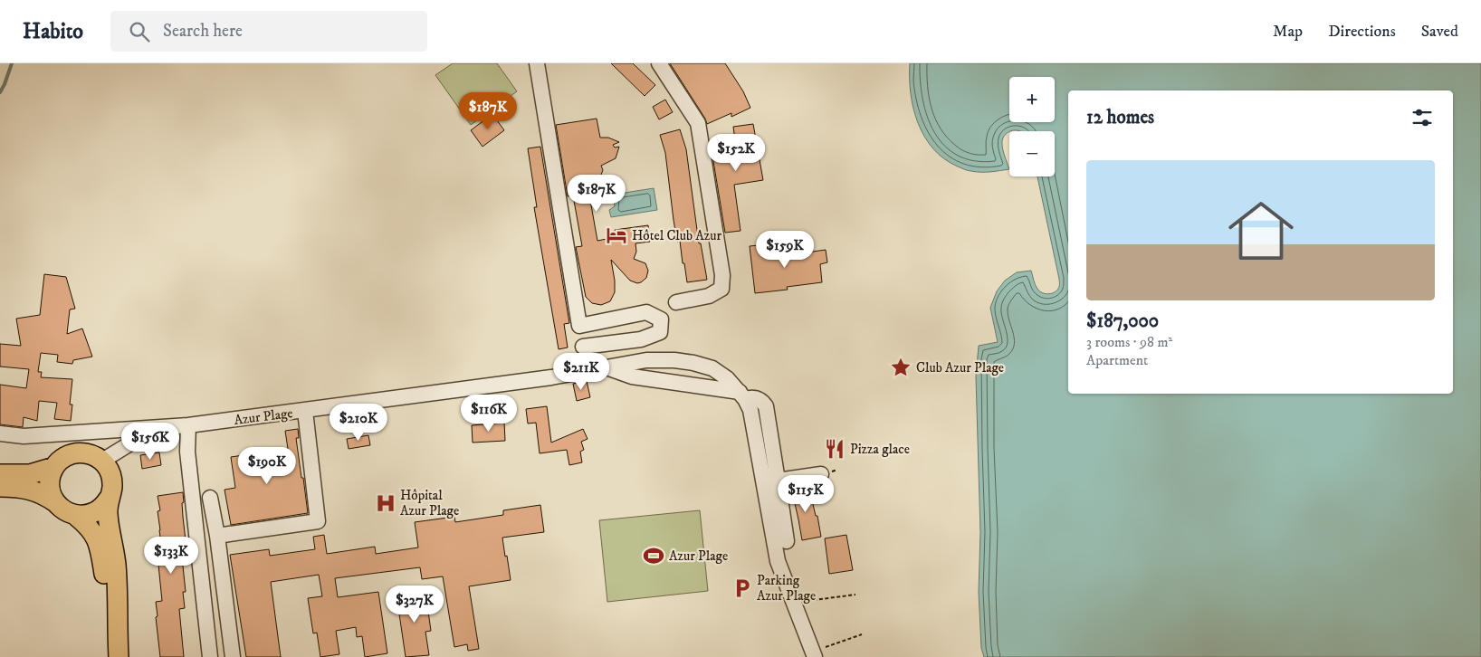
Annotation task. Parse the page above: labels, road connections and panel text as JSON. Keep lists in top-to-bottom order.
{
  "streets": {
    "street": ["Azur Plage"]
  },
  "places": {
    "hotel": ["Hôtel Club Azur"],
    "place": ["Club Azur Plage"],
    "restaurant": ["Pizza glace"],
    "hospital": ["Hôpital Azur Plage"],
    "sports": ["Azur Plage"],
    "parking": ["Parking Azur Plage"]
  },
  "page": {
    "header": "Habito",
    "search": "Search here",
    "nav": ["Map", "Directions", "Saved"],
    "map_buttons": ["+", "−"],
    "heading": "12 homes",
    "price": [
      "$187K",
      "$152K",
      "$187K",
      "$159K",
      "$211K",
      "$116K",
      "$210K",
      "$156K",
      "$190K",
      "$115K",
      "$133K",
      "$327K"
    ],
    "list": [
      {
        "name": "$187,000",
        "note": "3 rooms · 98 m² · Apartment"
      }
    ]
  }
}
